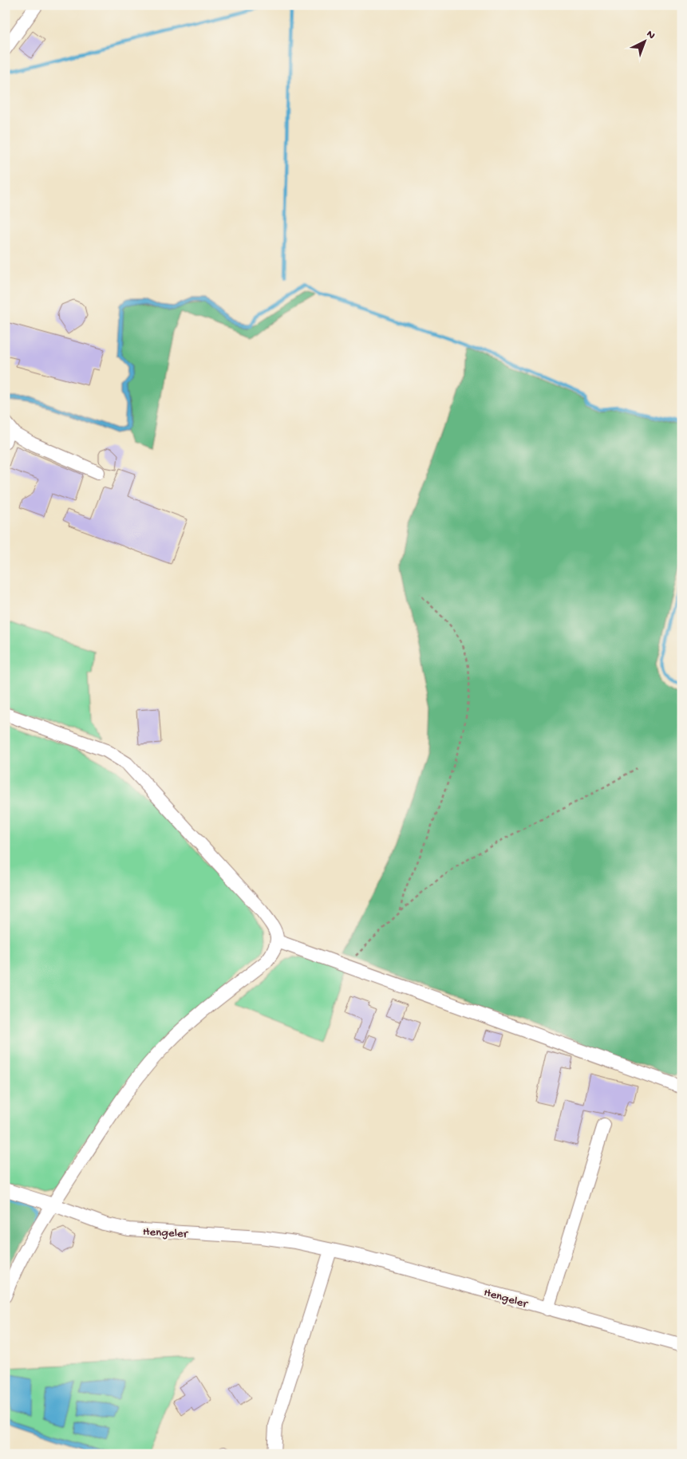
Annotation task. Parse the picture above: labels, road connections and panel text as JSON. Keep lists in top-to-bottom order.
{
  "streets": {
    "street": ["Hengeler"]
  },
  "north": "top right"
}
